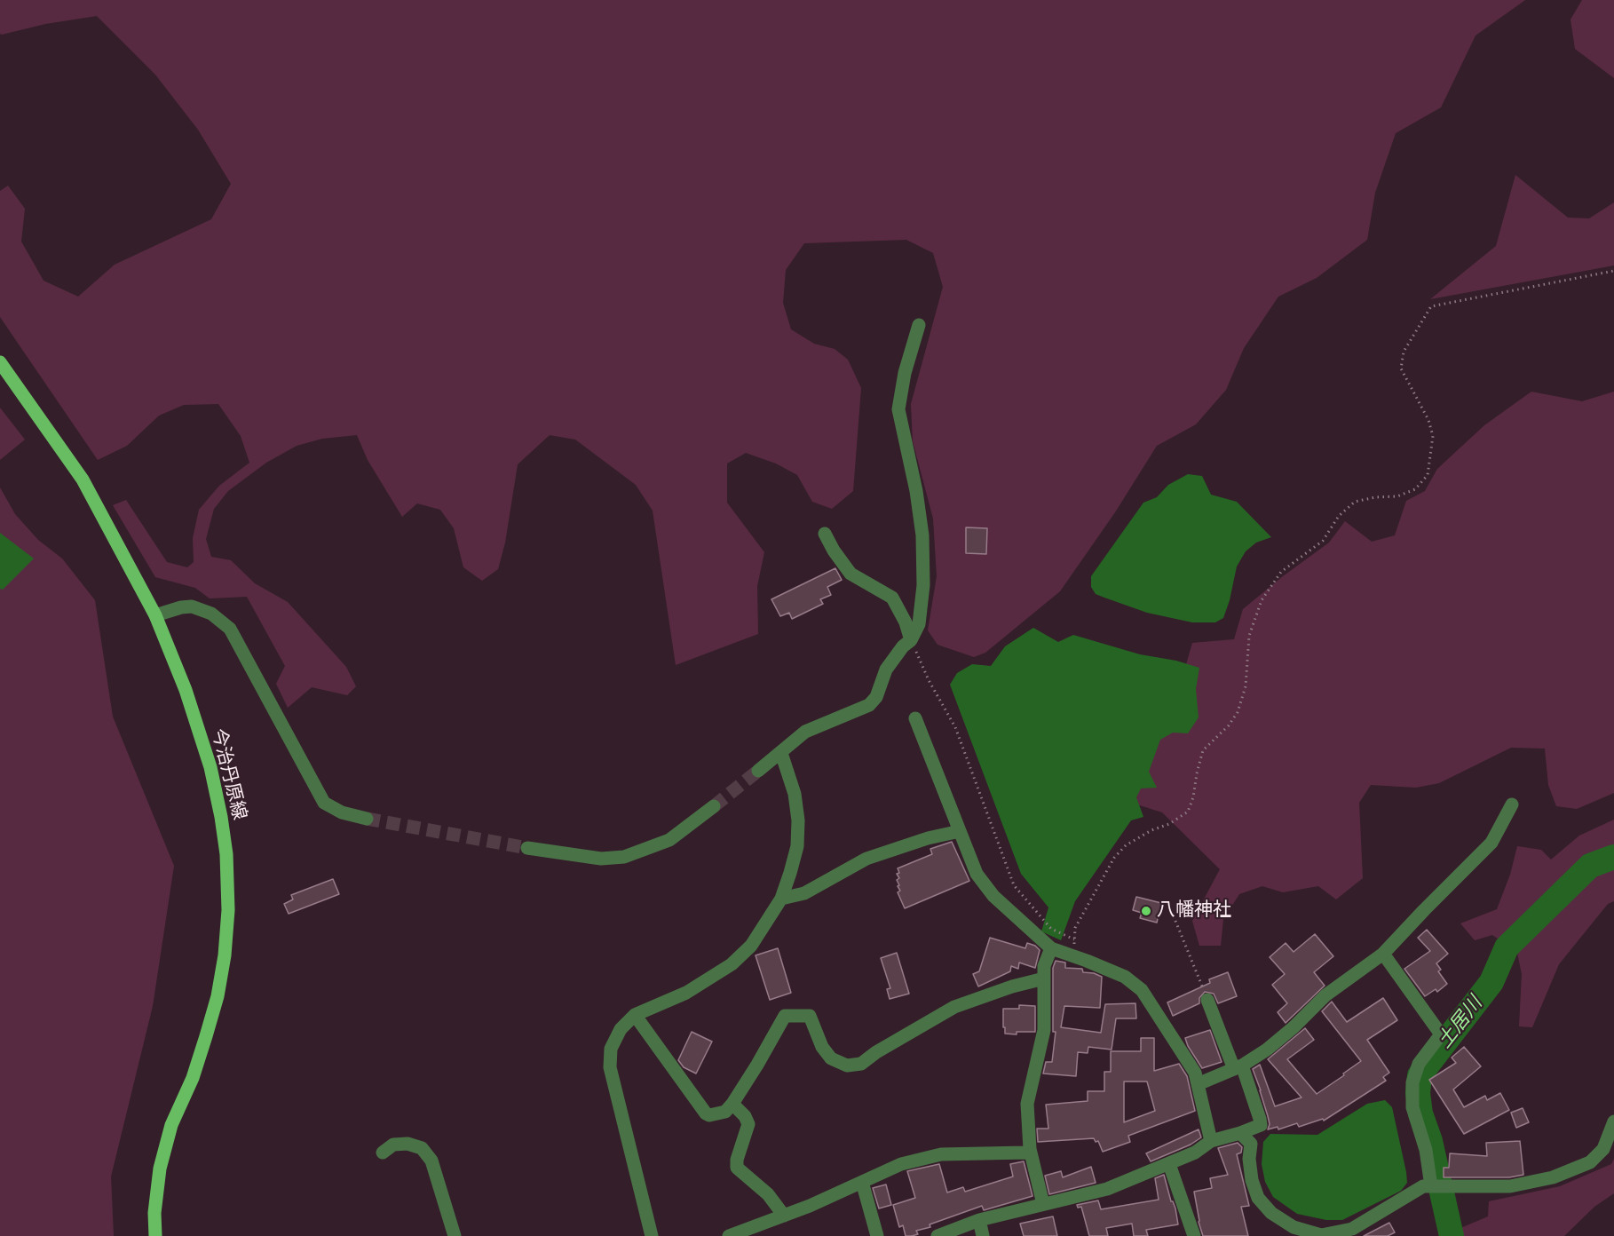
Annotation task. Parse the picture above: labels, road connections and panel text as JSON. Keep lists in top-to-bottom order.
{
  "streets": {
    "main road": ["今治丹原線"]
  },
  "water": ["土居川"],
  "places": ["八幡神社"]
}
